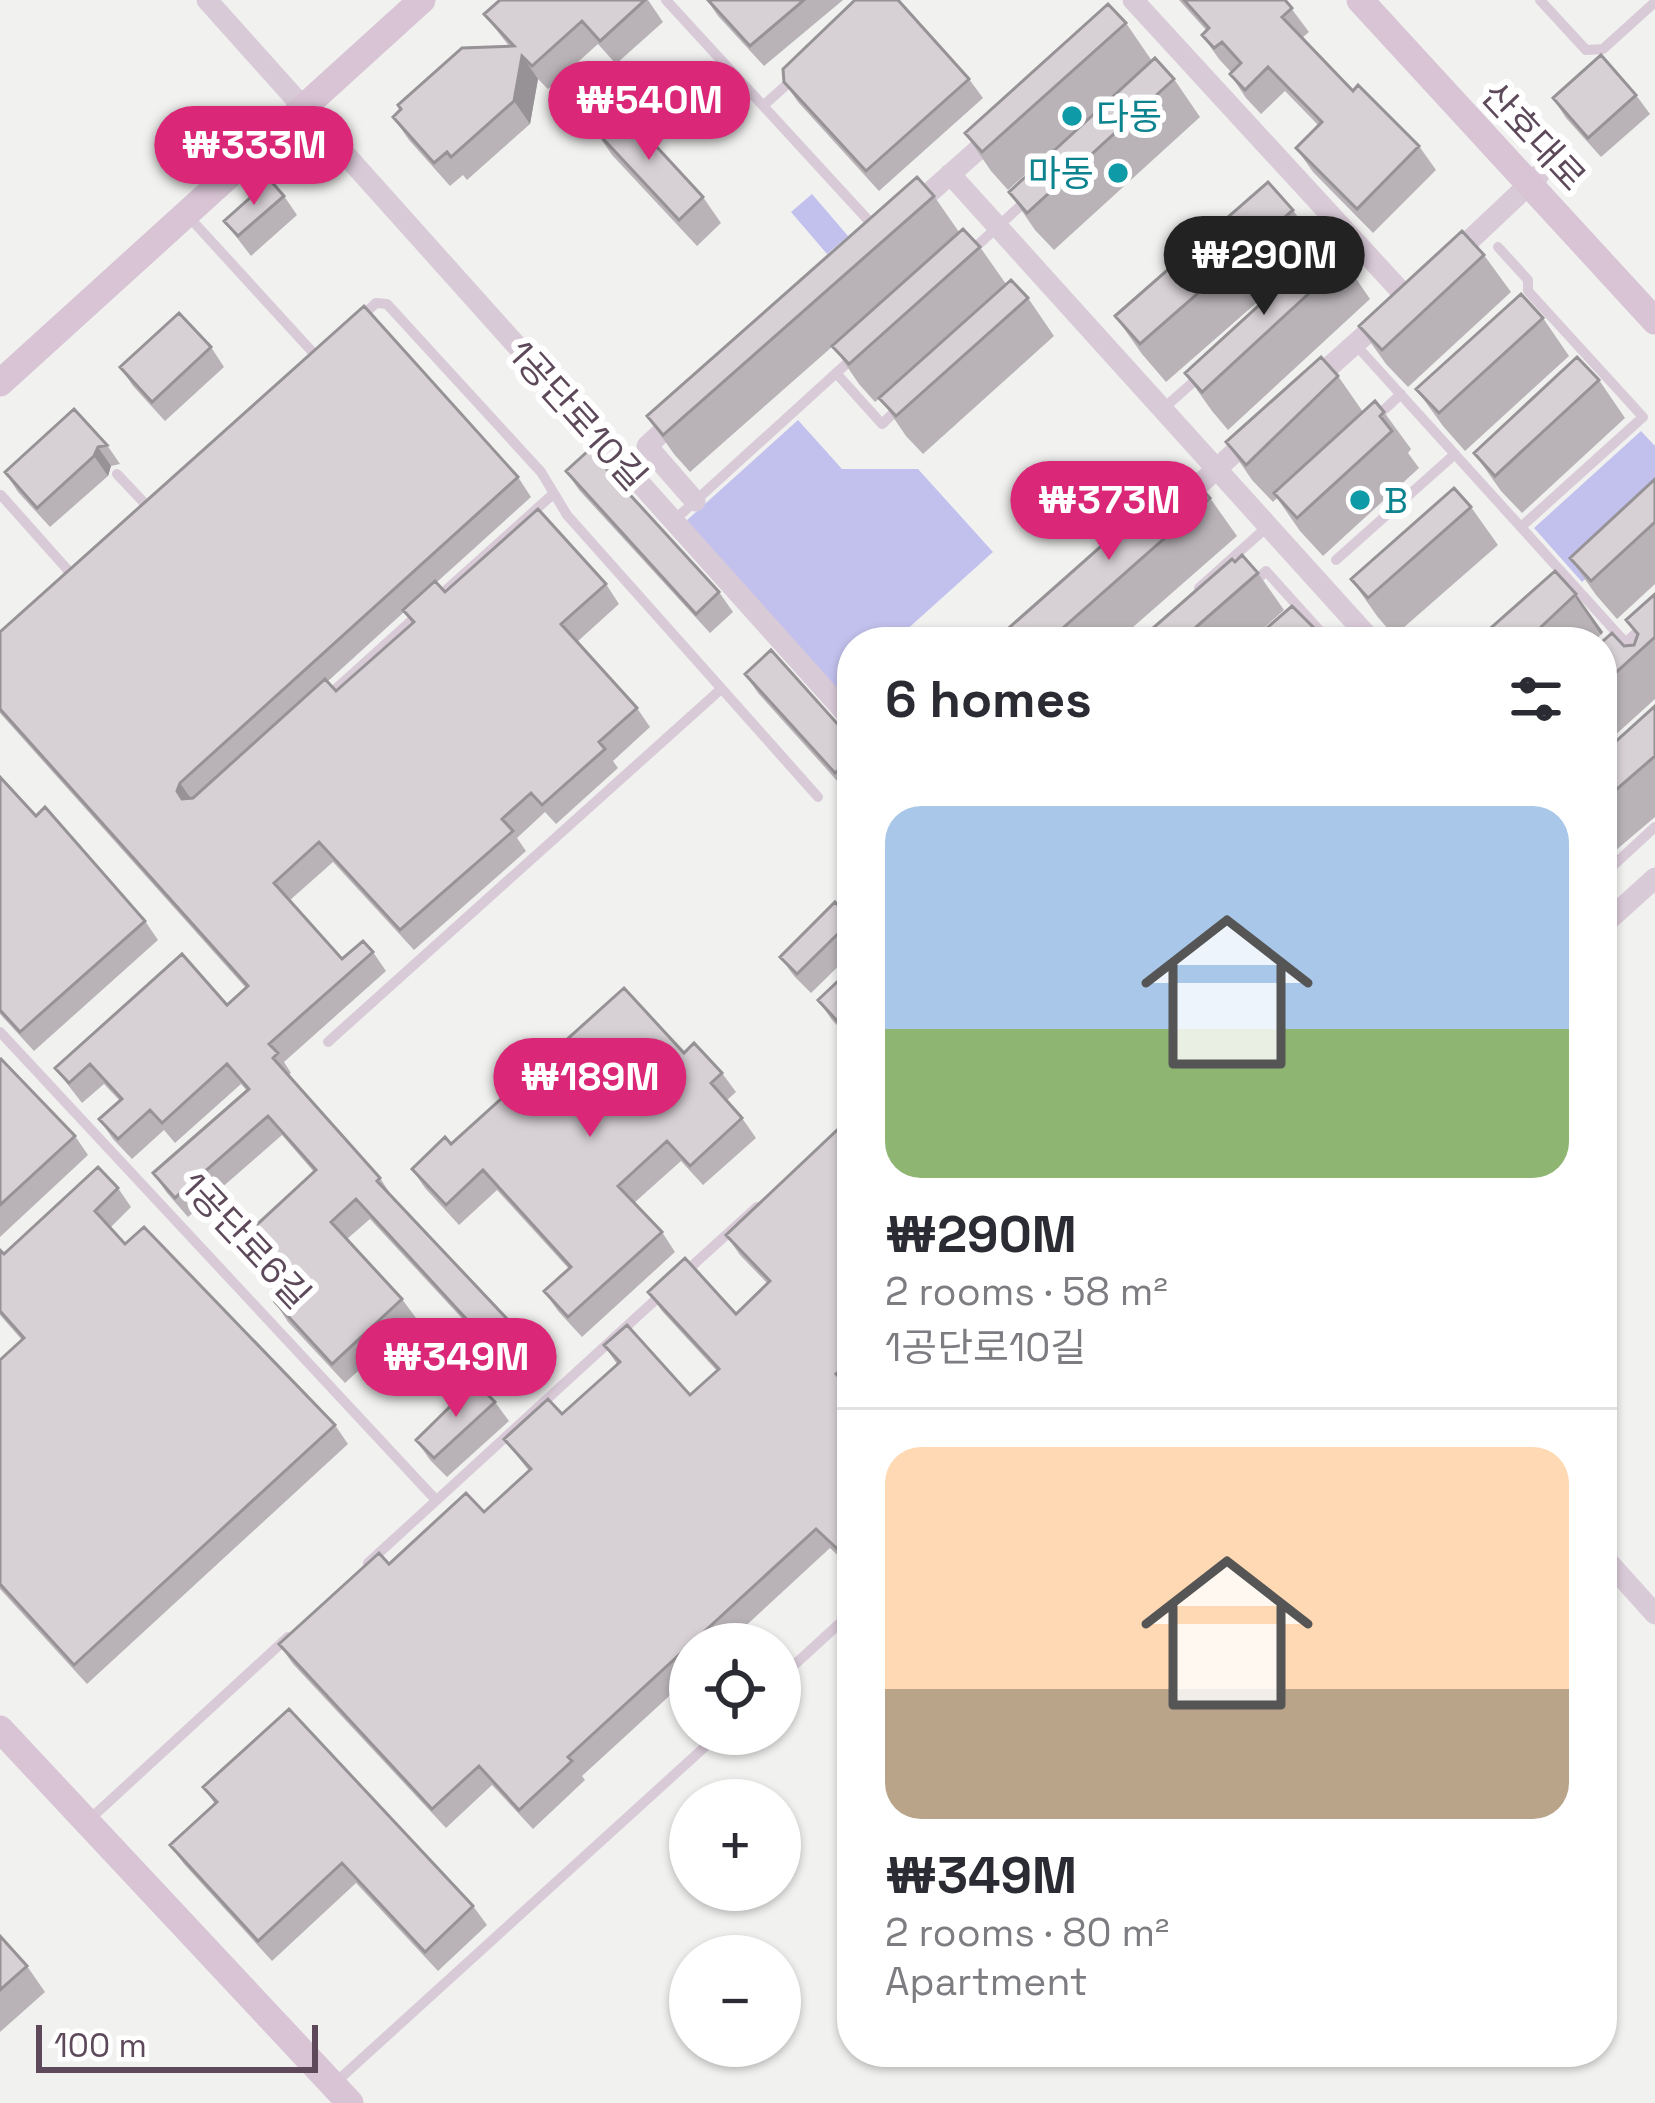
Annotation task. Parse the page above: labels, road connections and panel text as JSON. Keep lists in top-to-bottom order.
{
  "streets": {
    "street": ["산호대로", "1공단로10길"],
    "lane": ["1공단로6길"]
  },
  "places": ["다동", "마동", "B"],
  "scale_bar": "100 m",
  "page": {
    "price": [
      "₩540M",
      "₩333M",
      "₩290M",
      "₩373M",
      "₩189M",
      "₩349M"
    ],
    "heading": "6 homes",
    "list": [
      {
        "name": "₩290M",
        "note": "2 rooms · 58 m² · 1공단로10길"
      },
      {
        "name": "₩349M",
        "note": "2 rooms · 80 m² · Apartment"
      }
    ],
    "map_buttons": ["+", "−"],
    "scale": "100 m"
  }
}
